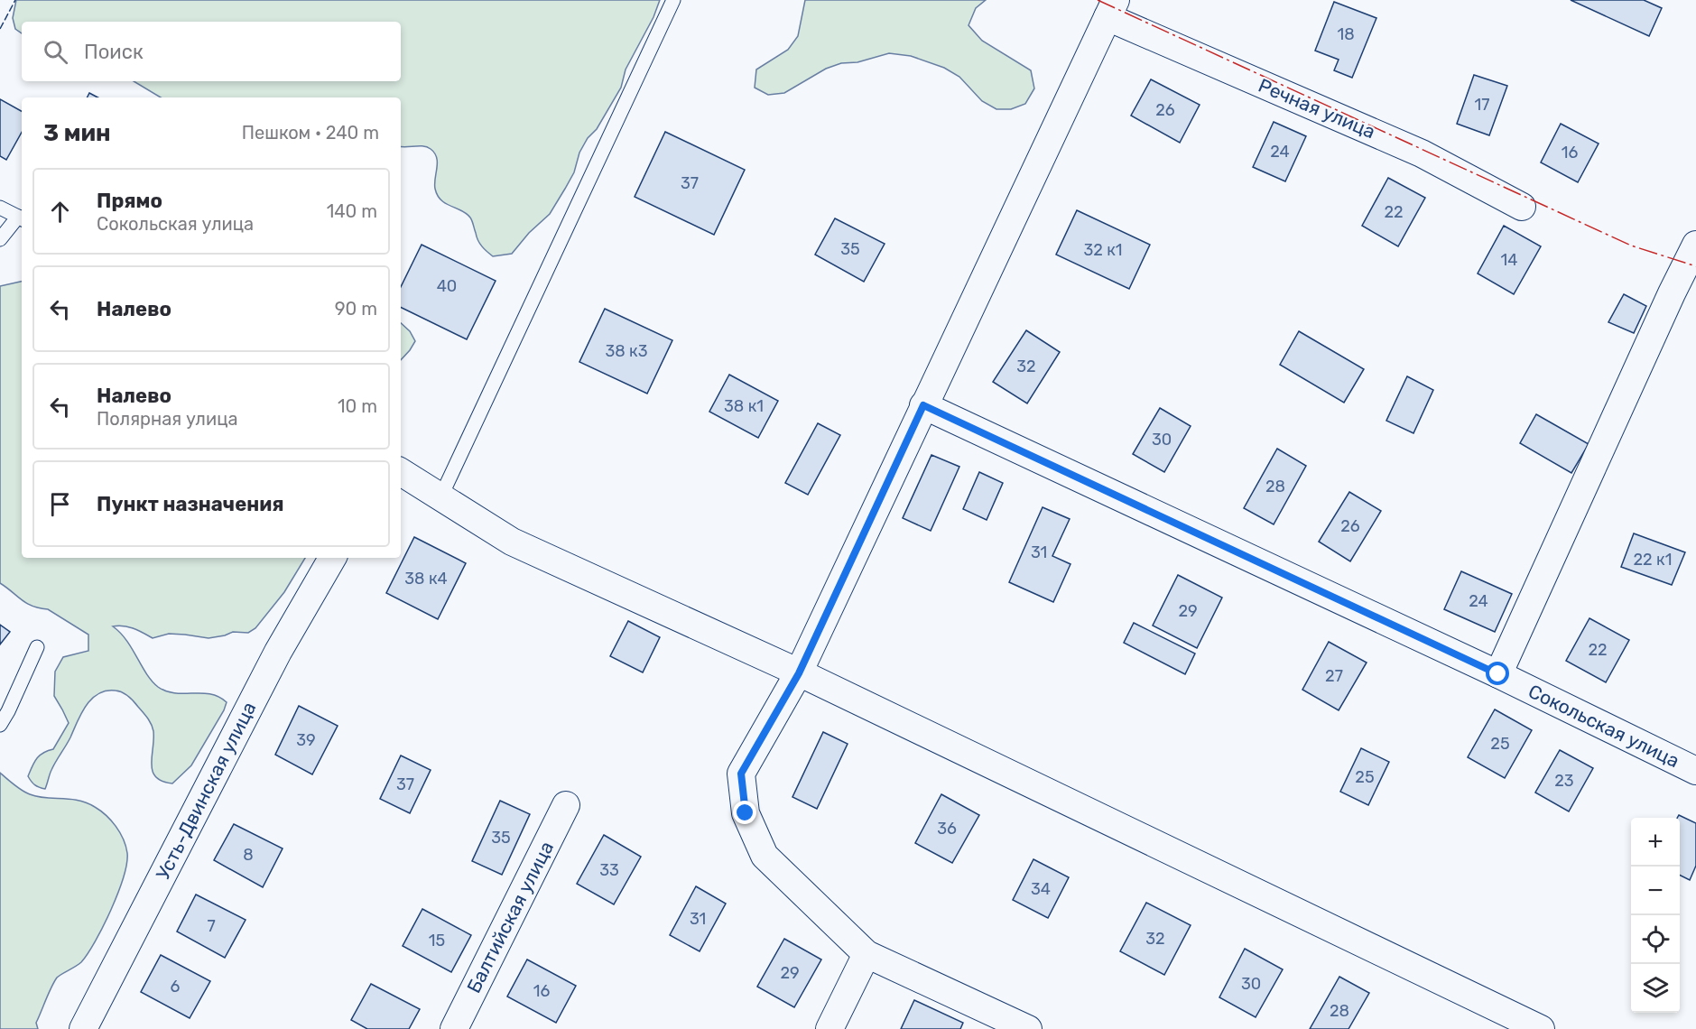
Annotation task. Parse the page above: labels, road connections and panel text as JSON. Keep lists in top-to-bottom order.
{
  "streets": {
    "street": [
      "Речная улица",
      "Сокольская улица",
      "Усть-Двинская улица",
      "Балтийская улица"
    ]
  },
  "house_numbers": [
    "18",
    "17",
    "26",
    "24",
    "16",
    "37",
    "22",
    "35",
    "32 к1",
    "14",
    "40",
    "38 к3",
    "32",
    "38 к1",
    "30",
    "28",
    "26",
    "31",
    "22 к1",
    "38 к4",
    "24",
    "29",
    "22",
    "27",
    "39",
    "25",
    "25",
    "23",
    "37",
    "36",
    "35",
    "8",
    "33",
    "34",
    "31",
    "7",
    "32",
    "15",
    "29",
    "30",
    "6",
    "16",
    "28"
  ],
  "page": {
    "search": "Поиск",
    "heading": ["3 мин", "Пешком · 240 m"],
    "list": [
      ["Прямо", "Сокольская улица", "140 m"],
      ["Налево", "90 m"],
      ["Налево", "Полярная улица", "10 m"],
      "Пункт назначения"
    ],
    "map_buttons": ["+", "−"]
  }
}
